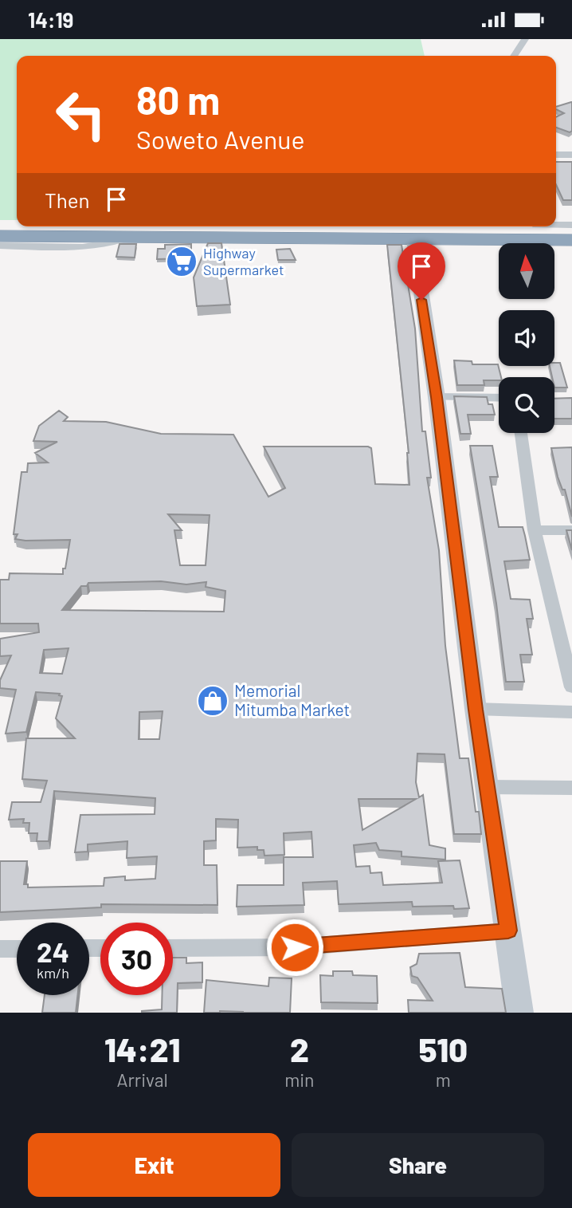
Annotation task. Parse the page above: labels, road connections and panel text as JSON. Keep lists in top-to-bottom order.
{
  "places": {
    "supermarket": ["Highway Supermarket"],
    "shop": ["Memorial Mitumba Market"]
  },
  "north": "top",
  "page": {
    "status": "14:19",
    "turn": ["80 m", "Soweto Avenue"],
    "then": "Then",
    "speed": "24 km/h",
    "limit": "30",
    "eta": [
      "14:21",
      "Arrival",
      "2",
      "min",
      "510",
      "m"
    ],
    "buttons": ["Exit", "Share"]
  }
}
